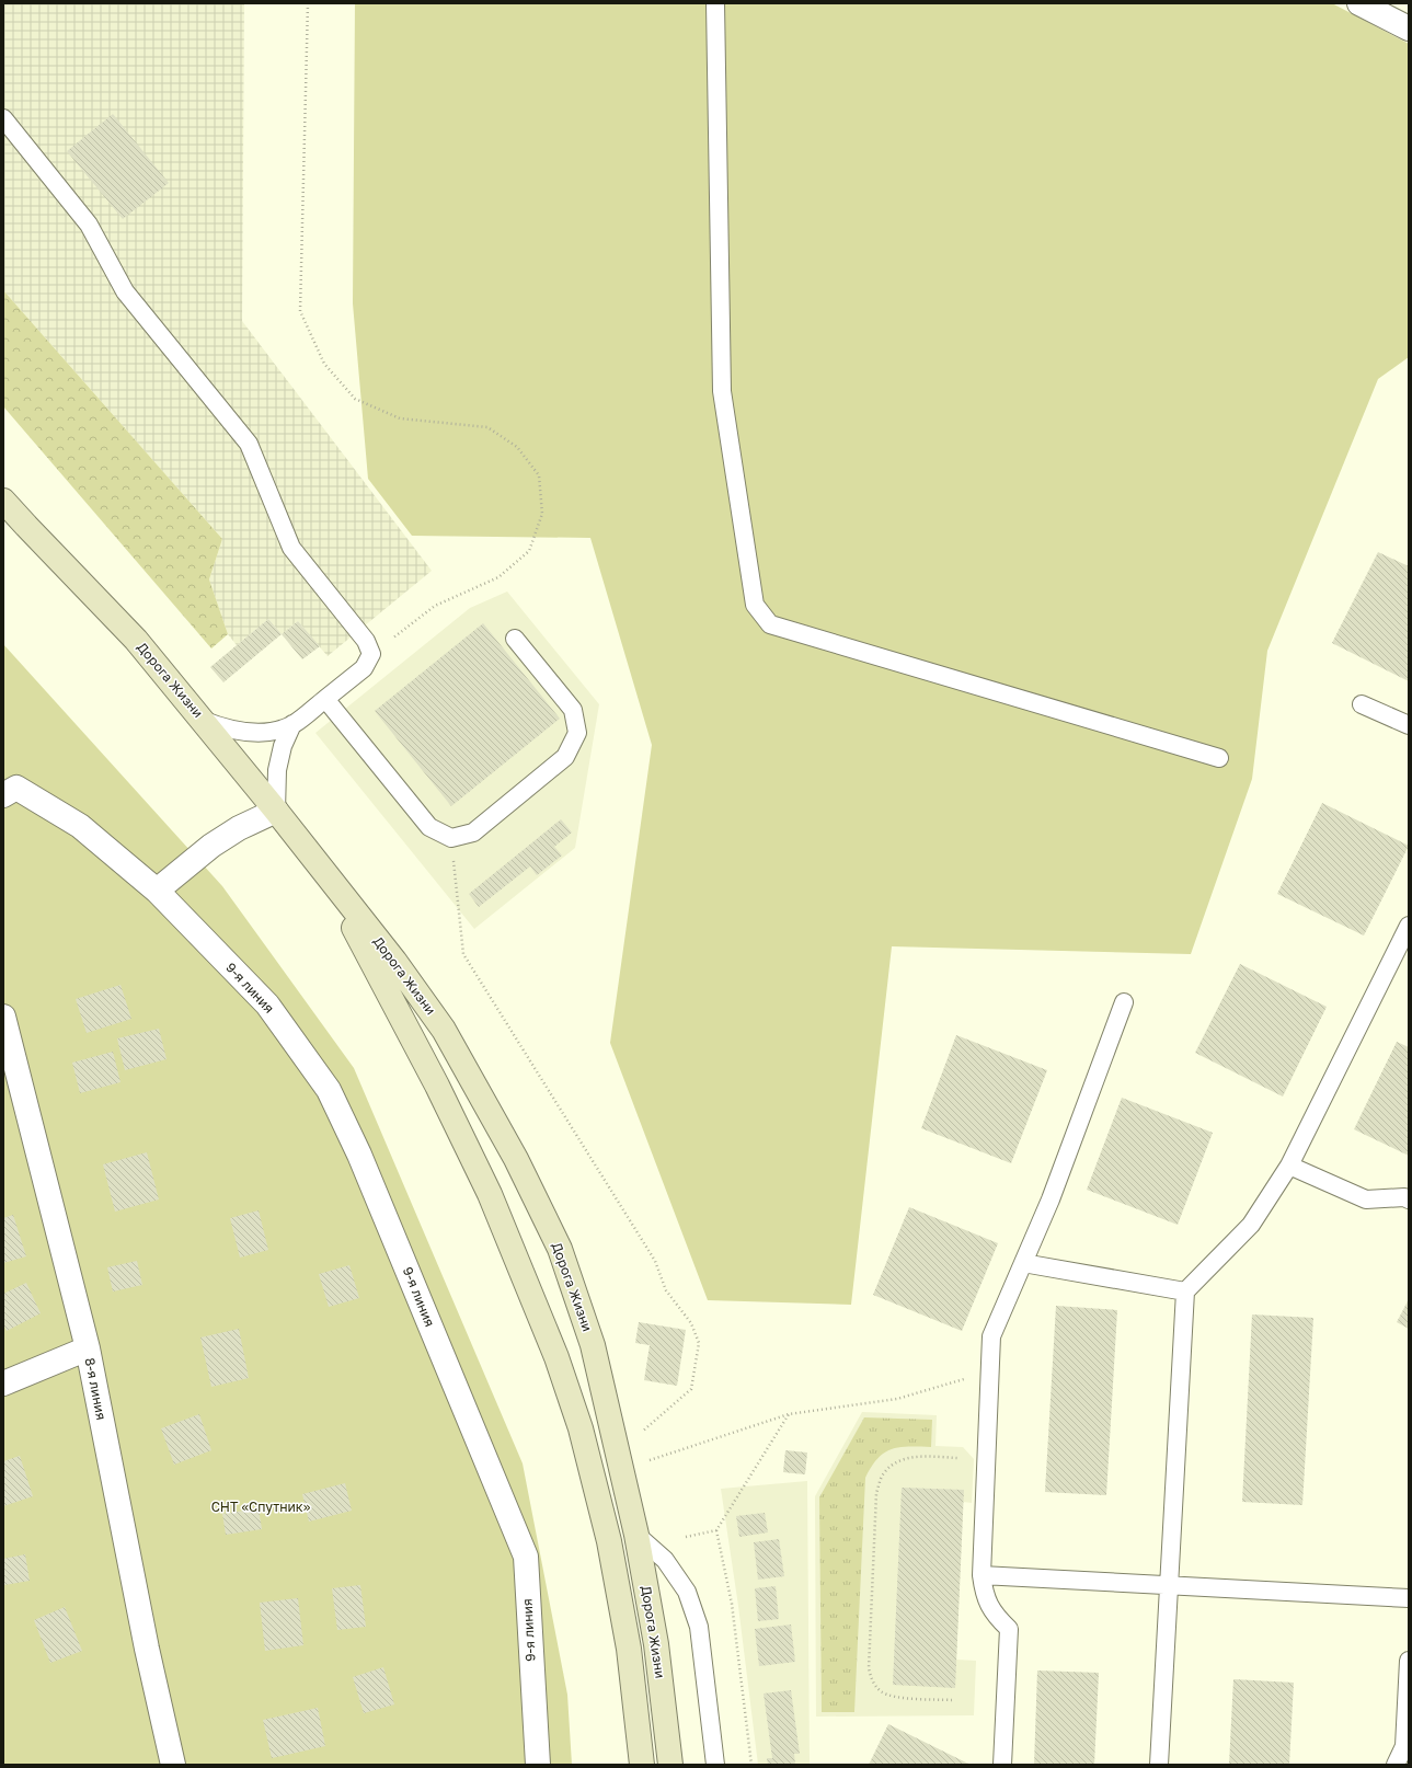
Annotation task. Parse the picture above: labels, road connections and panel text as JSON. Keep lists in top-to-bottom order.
{
  "streets": {
    "main road": ["Дорога Жизни"],
    "street": ["9-я линия", "8-я линия"]
  },
  "parks": ["СНТ «Спутник»"]
}
